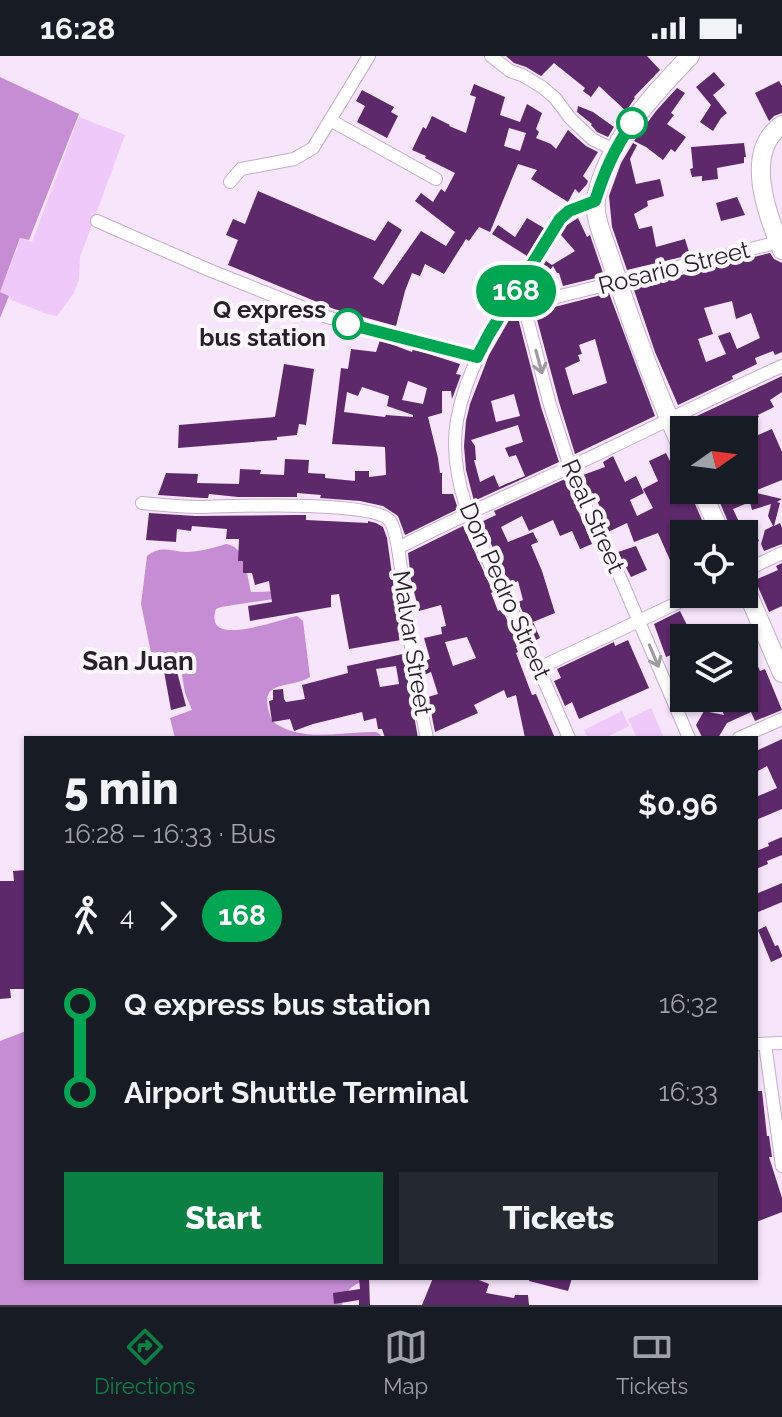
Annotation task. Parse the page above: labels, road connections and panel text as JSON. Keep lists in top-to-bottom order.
{
  "streets": {
    "street": [
      "Rosario Street",
      "Real Street",
      "Don Pedro Street",
      "Malvar Street"
    ]
  },
  "crossings": [
    ["Rosario Street", "Real Street"],
    ["Real Street", "Don Pedro Street"]
  ],
  "one_way": ["Real Street"],
  "districts": ["San Juan"],
  "places": ["Q express bus station"],
  "lines": ["bus line 168"],
  "north": "right",
  "page": {
    "status": "16:28",
    "on_map": "168",
    "heading": ["5 min", "16:28 – 16:33 · Bus", "$0.96"],
    "legs": ["4", "168"],
    "list": [
      {
        "name": "Q express bus station",
        "value": "16:32"
      },
      {
        "name": "Airport Shuttle Terminal",
        "value": "16:33"
      }
    ],
    "buttons": ["Start", "Tickets"],
    "tabs": ["Directions", "Map", "Tickets"]
  }
}
